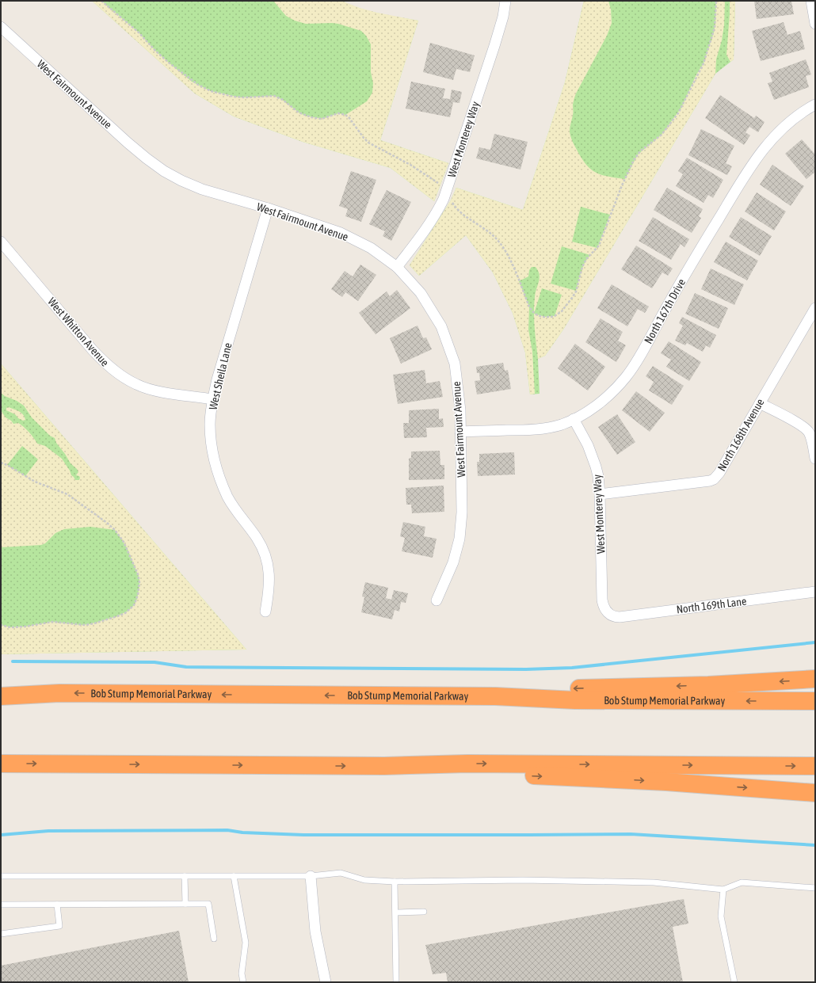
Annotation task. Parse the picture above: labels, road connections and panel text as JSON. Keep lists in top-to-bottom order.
{
  "streets": {
    "highway": ["Bob Stump Memorial Parkway"],
    "street": [
      "West Fairmount Avenue",
      "West Monterey Way",
      "North 167th Drive",
      "West Whitton Avenue",
      "West Sheila Lane",
      "North 168th Avenue",
      "North 169th Lane"
    ]
  },
  "crossings": [
    ["West Fairmount Avenue", "West Monterey Way"],
    ["West Fairmount Avenue", "North 167th Drive"],
    ["West Fairmount Avenue", "West Sheila Lane"],
    ["West Monterey Way", "North 167th Drive"],
    ["West Monterey Way", "North 168th Avenue"],
    ["West Monterey Way", "North 169th Lane"],
    ["West Whitton Avenue", "West Sheila Lane"]
  ]
}
